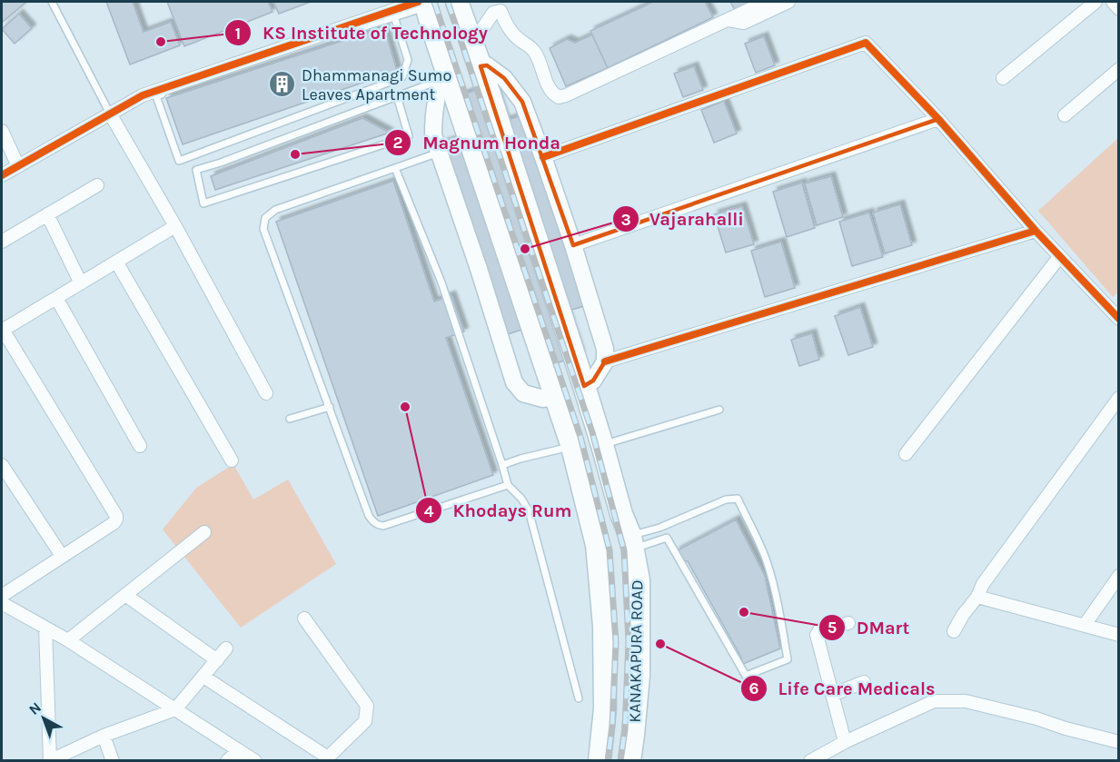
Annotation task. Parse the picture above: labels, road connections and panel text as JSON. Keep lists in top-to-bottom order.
{
  "streets": {
    "highway": ["KANAKAPURA ROAD"]
  },
  "places": {
    "other": [
      "KS Institute of Technology",
      "Magnum Honda",
      "Vajarahalli",
      "Khodays Rum",
      "DMart",
      "Life Care Medicals"
    ],
    "building": ["Dhammanagi Sumo Leaves Apartment"]
  },
  "north": "top left"
}
